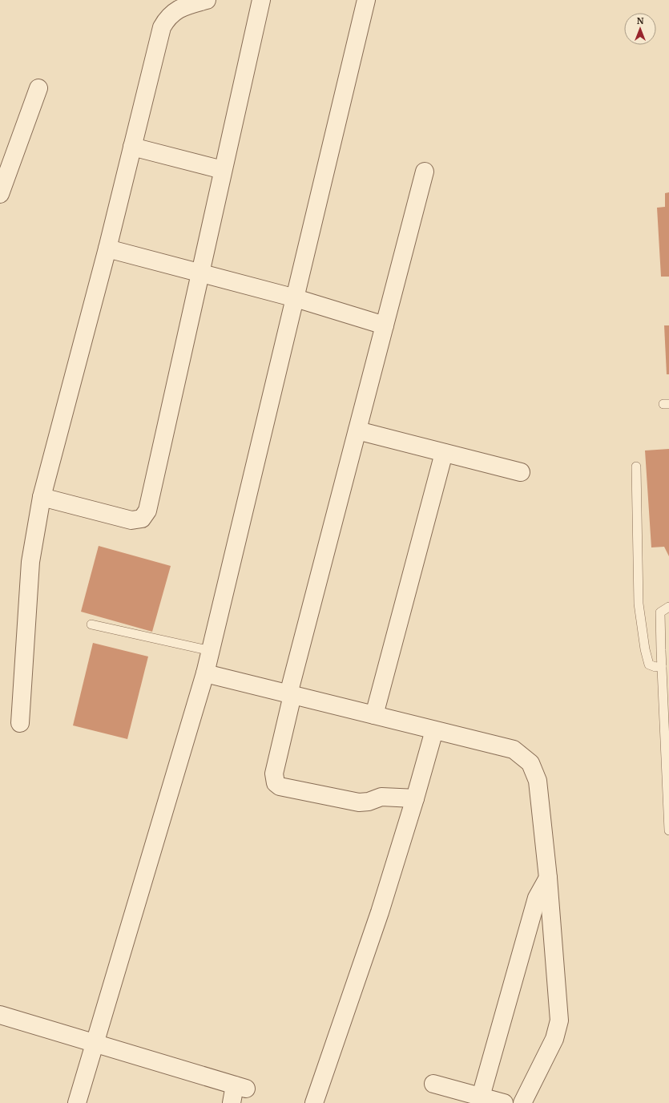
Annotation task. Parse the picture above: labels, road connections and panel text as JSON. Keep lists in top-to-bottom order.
{
  "north": "top"
}
